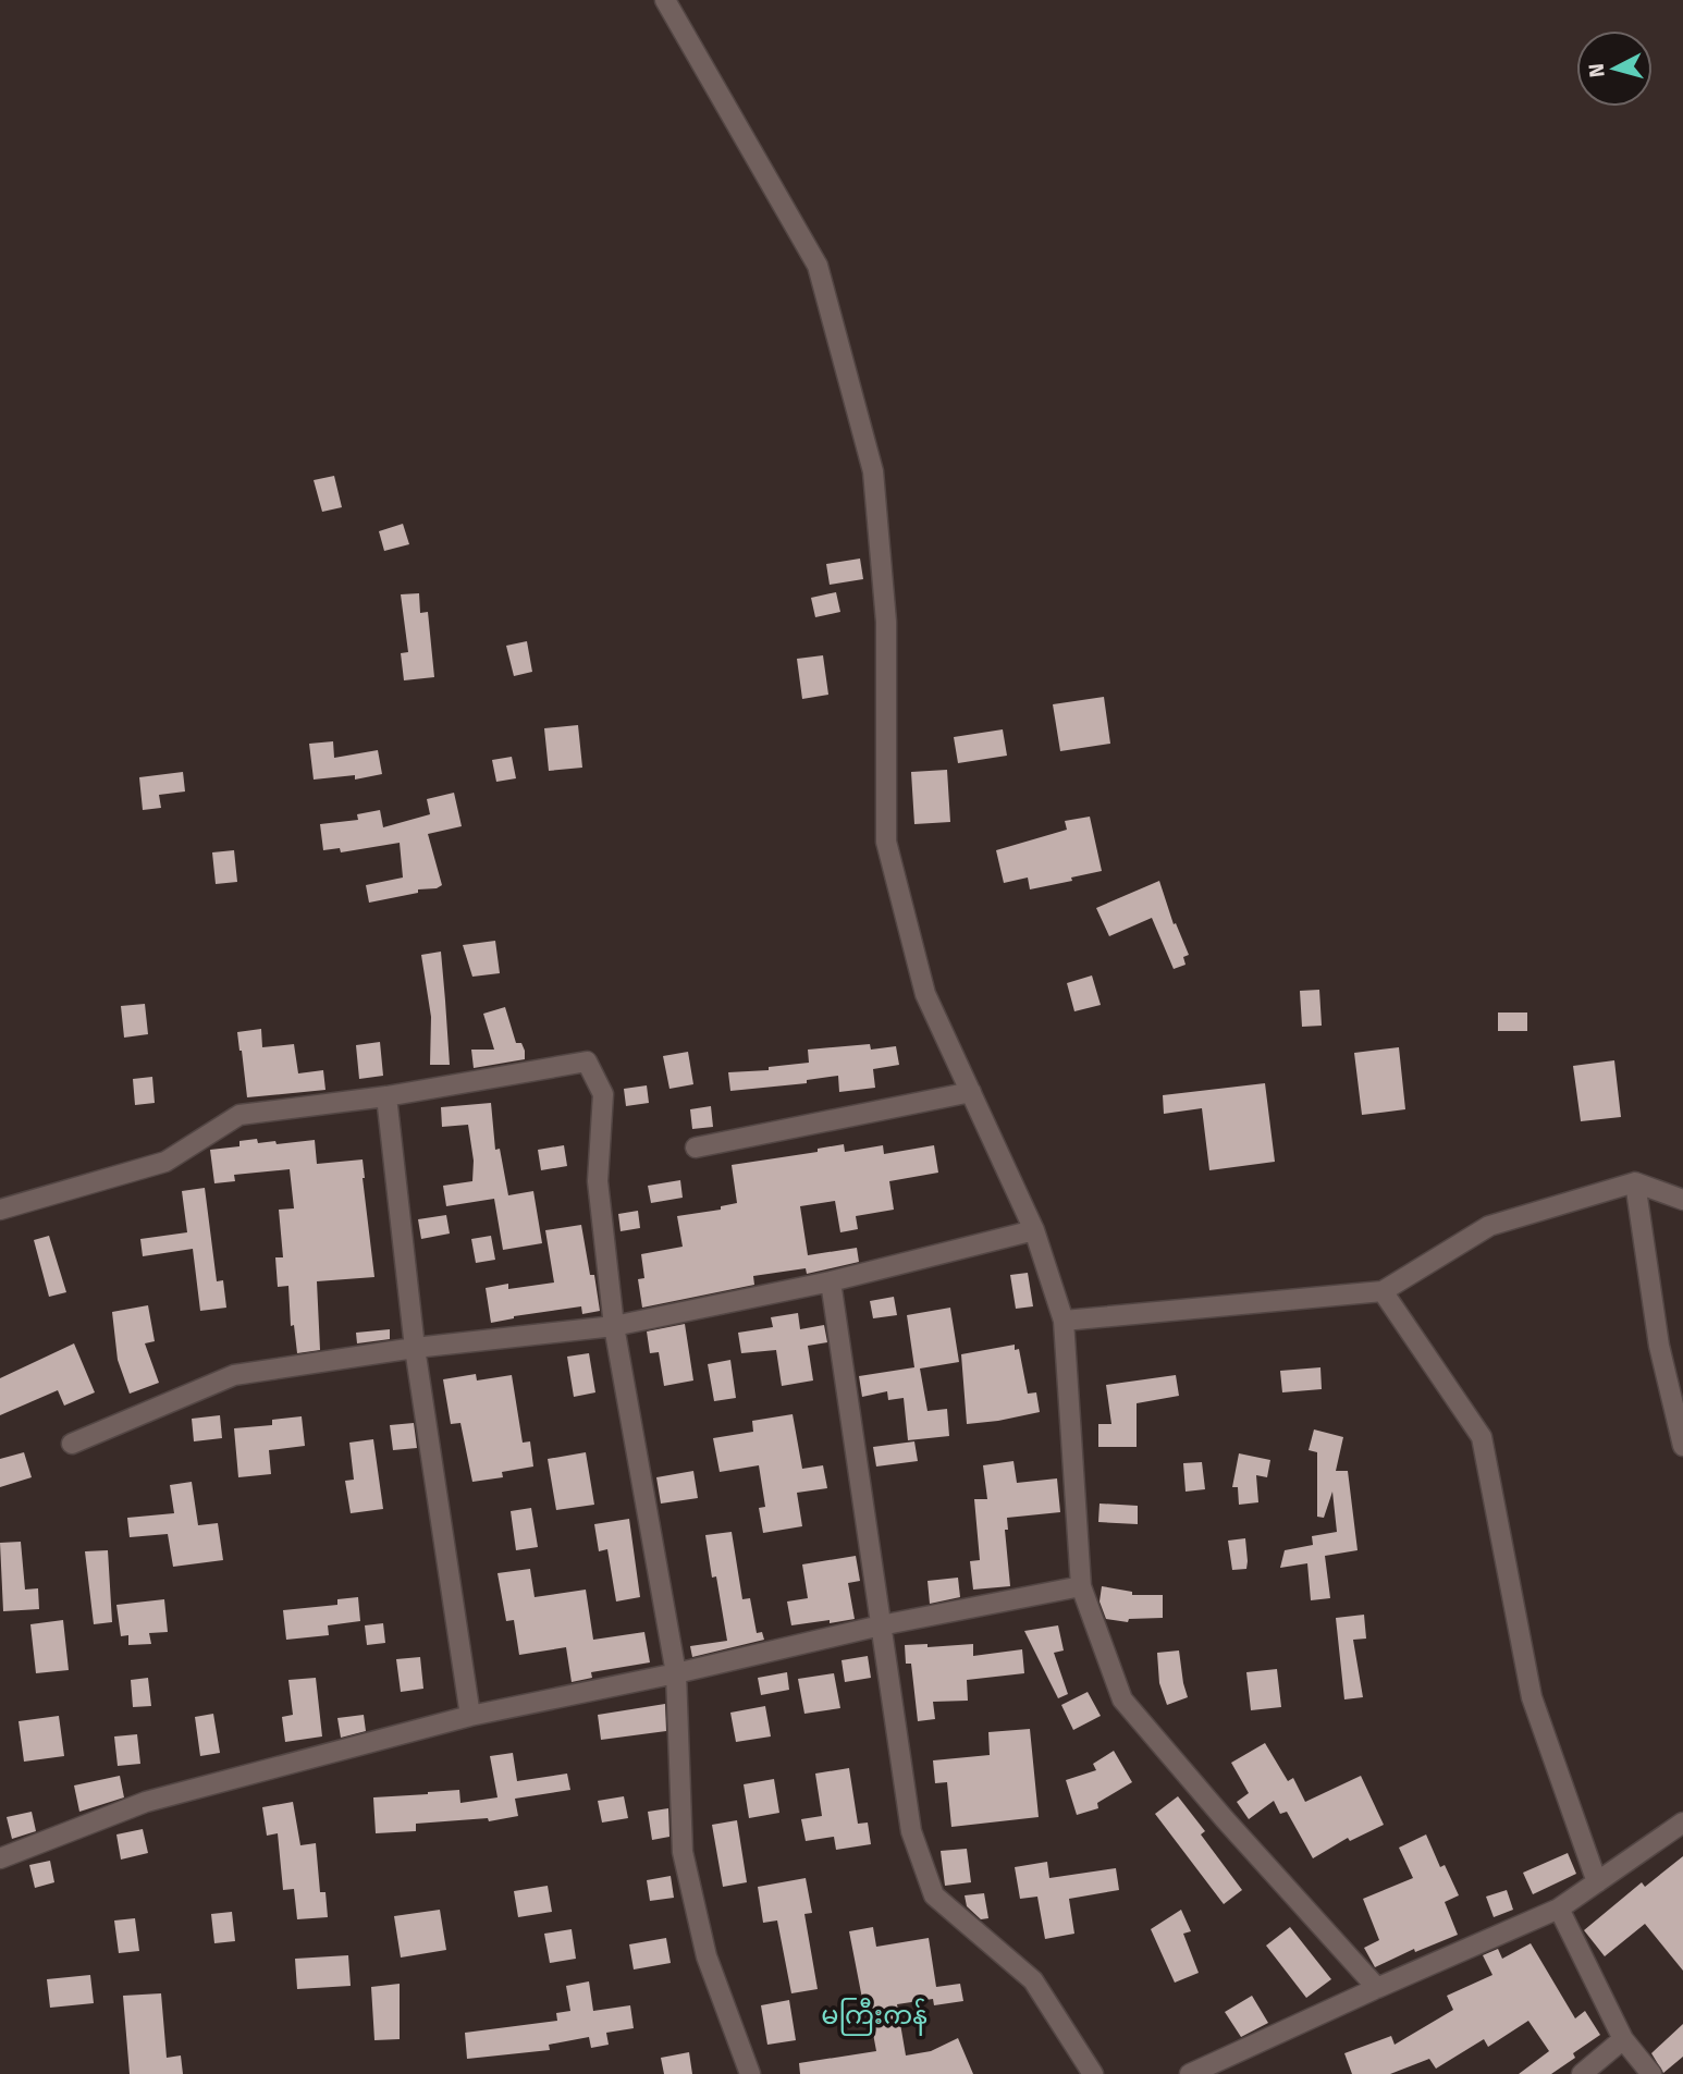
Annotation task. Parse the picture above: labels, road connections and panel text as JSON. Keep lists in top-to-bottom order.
{
  "districts": ["မကြီးကန်"],
  "north": "left"
}
